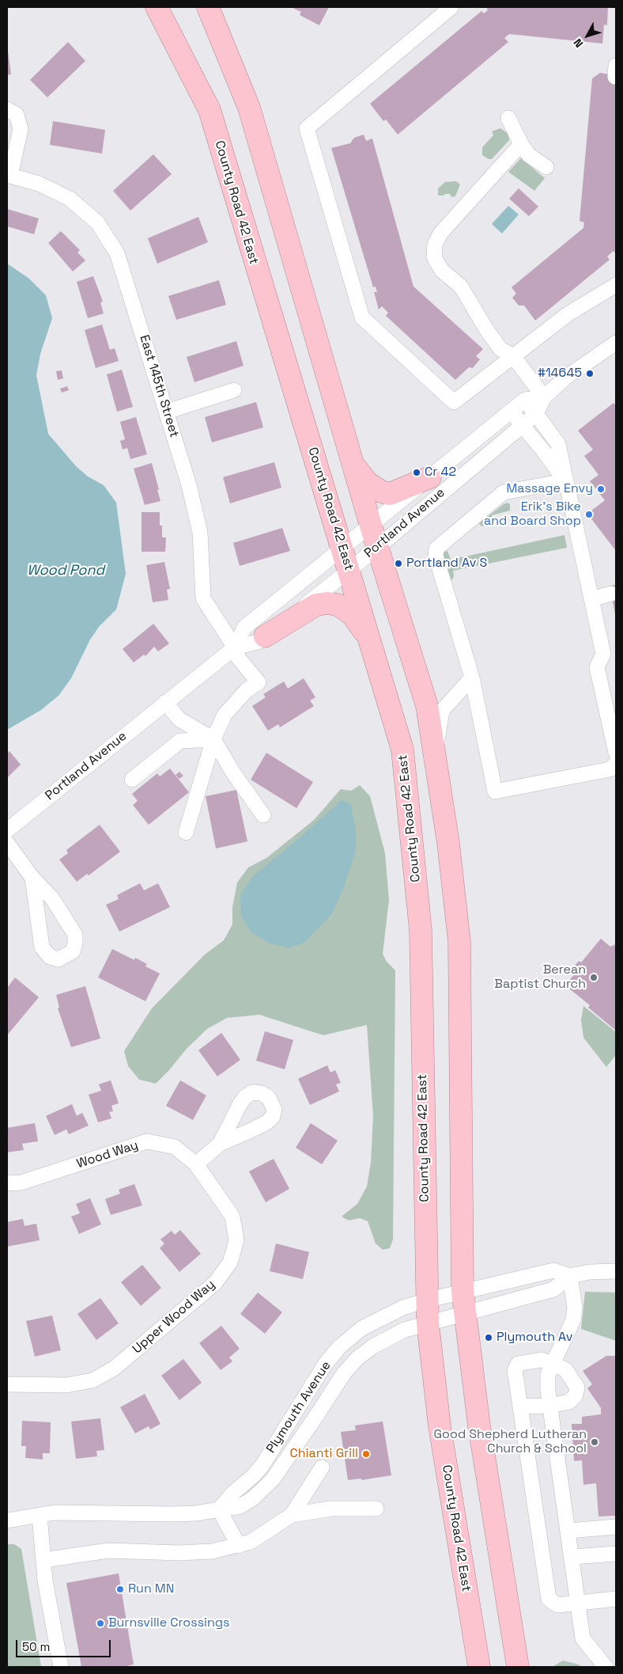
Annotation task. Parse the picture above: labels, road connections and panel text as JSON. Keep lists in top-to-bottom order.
{
  "streets": {
    "highway": ["County Road 42 East"],
    "street": [
      "East 145th Street",
      "Portland Avenue",
      "Wood Way",
      "Upper Wood Way",
      "Plymouth Avenue"
    ]
  },
  "crossings": [
    ["County Road 42 East", "Portland Avenue"],
    ["County Road 42 East", "Plymouth Avenue"],
    ["East 145th Street", "Portland Avenue"],
    ["Wood Way", "Upper Wood Way"]
  ],
  "water": ["Wood Pond"],
  "places": [
    "#14645",
    "Cr 42",
    "Massage Envy",
    "Erik's Bike and Board Shop",
    "Portland Av S",
    "Berean Baptist Church",
    "Plymouth Av",
    "Good Shepherd Lutheran Church & School",
    "Chianti Grill",
    "Run MN",
    "Burnsville Crossings"
  ],
  "scale_bar": "50 m",
  "north": "bottom left"
}
